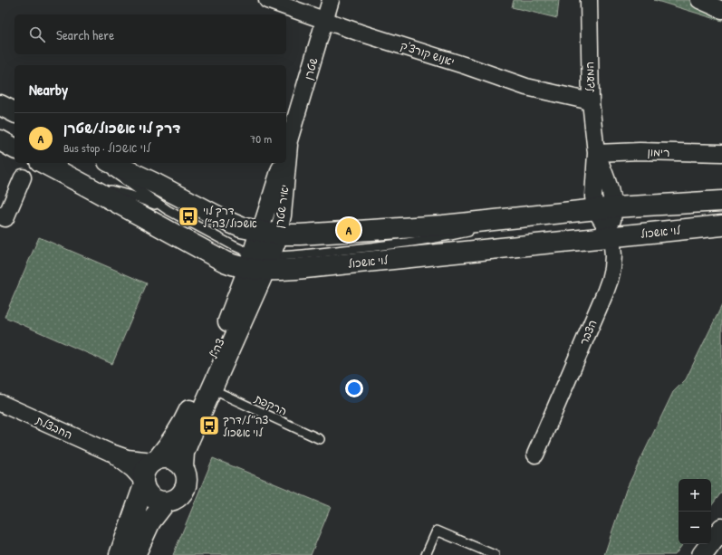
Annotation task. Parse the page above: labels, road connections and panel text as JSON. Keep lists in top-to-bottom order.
{
  "streets": {
    "main road": ["יאיר שטרן", "לוי אשכול", "צה\"ל"],
    "street": [
      "יאנוש קורצ'ק",
      "שטרן",
      "המעגל",
      "רימון",
      "הצבר",
      "החבצלת"
    ],
    "lane": ["הרקפת"]
  },
  "crossings": [
    ["יאנוש קורצ'ק", "שטרן"],
    ["יאנוש קורצ'ק", "המעגל"],
    ["שטרן", "יאיר שטרן"],
    ["המעגל", "רימון"],
    ["המעגל", "לוי אשכול"],
    ["המעגל", "הצבר"],
    ["יאיר שטרן", "לוי אשכול"],
    ["יאיר שטרן", "צה\"ל"],
    ["לוי אשכול", "הצבר"],
    ["לוי אשכול", "צה\"ל"],
    ["צה\"ל", "הרקפת"]
  ],
  "places": {
    "bus stop": ["דרך לוי אשכול/צה״ל", "צה״ל/דרך לוי אשכול"]
  },
  "page": {
    "search": "Search here",
    "heading": "Nearby",
    "list": [
      {
        "mark": "A",
        "name": "דרך לוי אשכול/שטרן",
        "note": "Bus stop · לוי אשכול",
        "value": "70 m"
      }
    ],
    "pins": "A",
    "map_buttons": ["+", "−"]
  }
}
